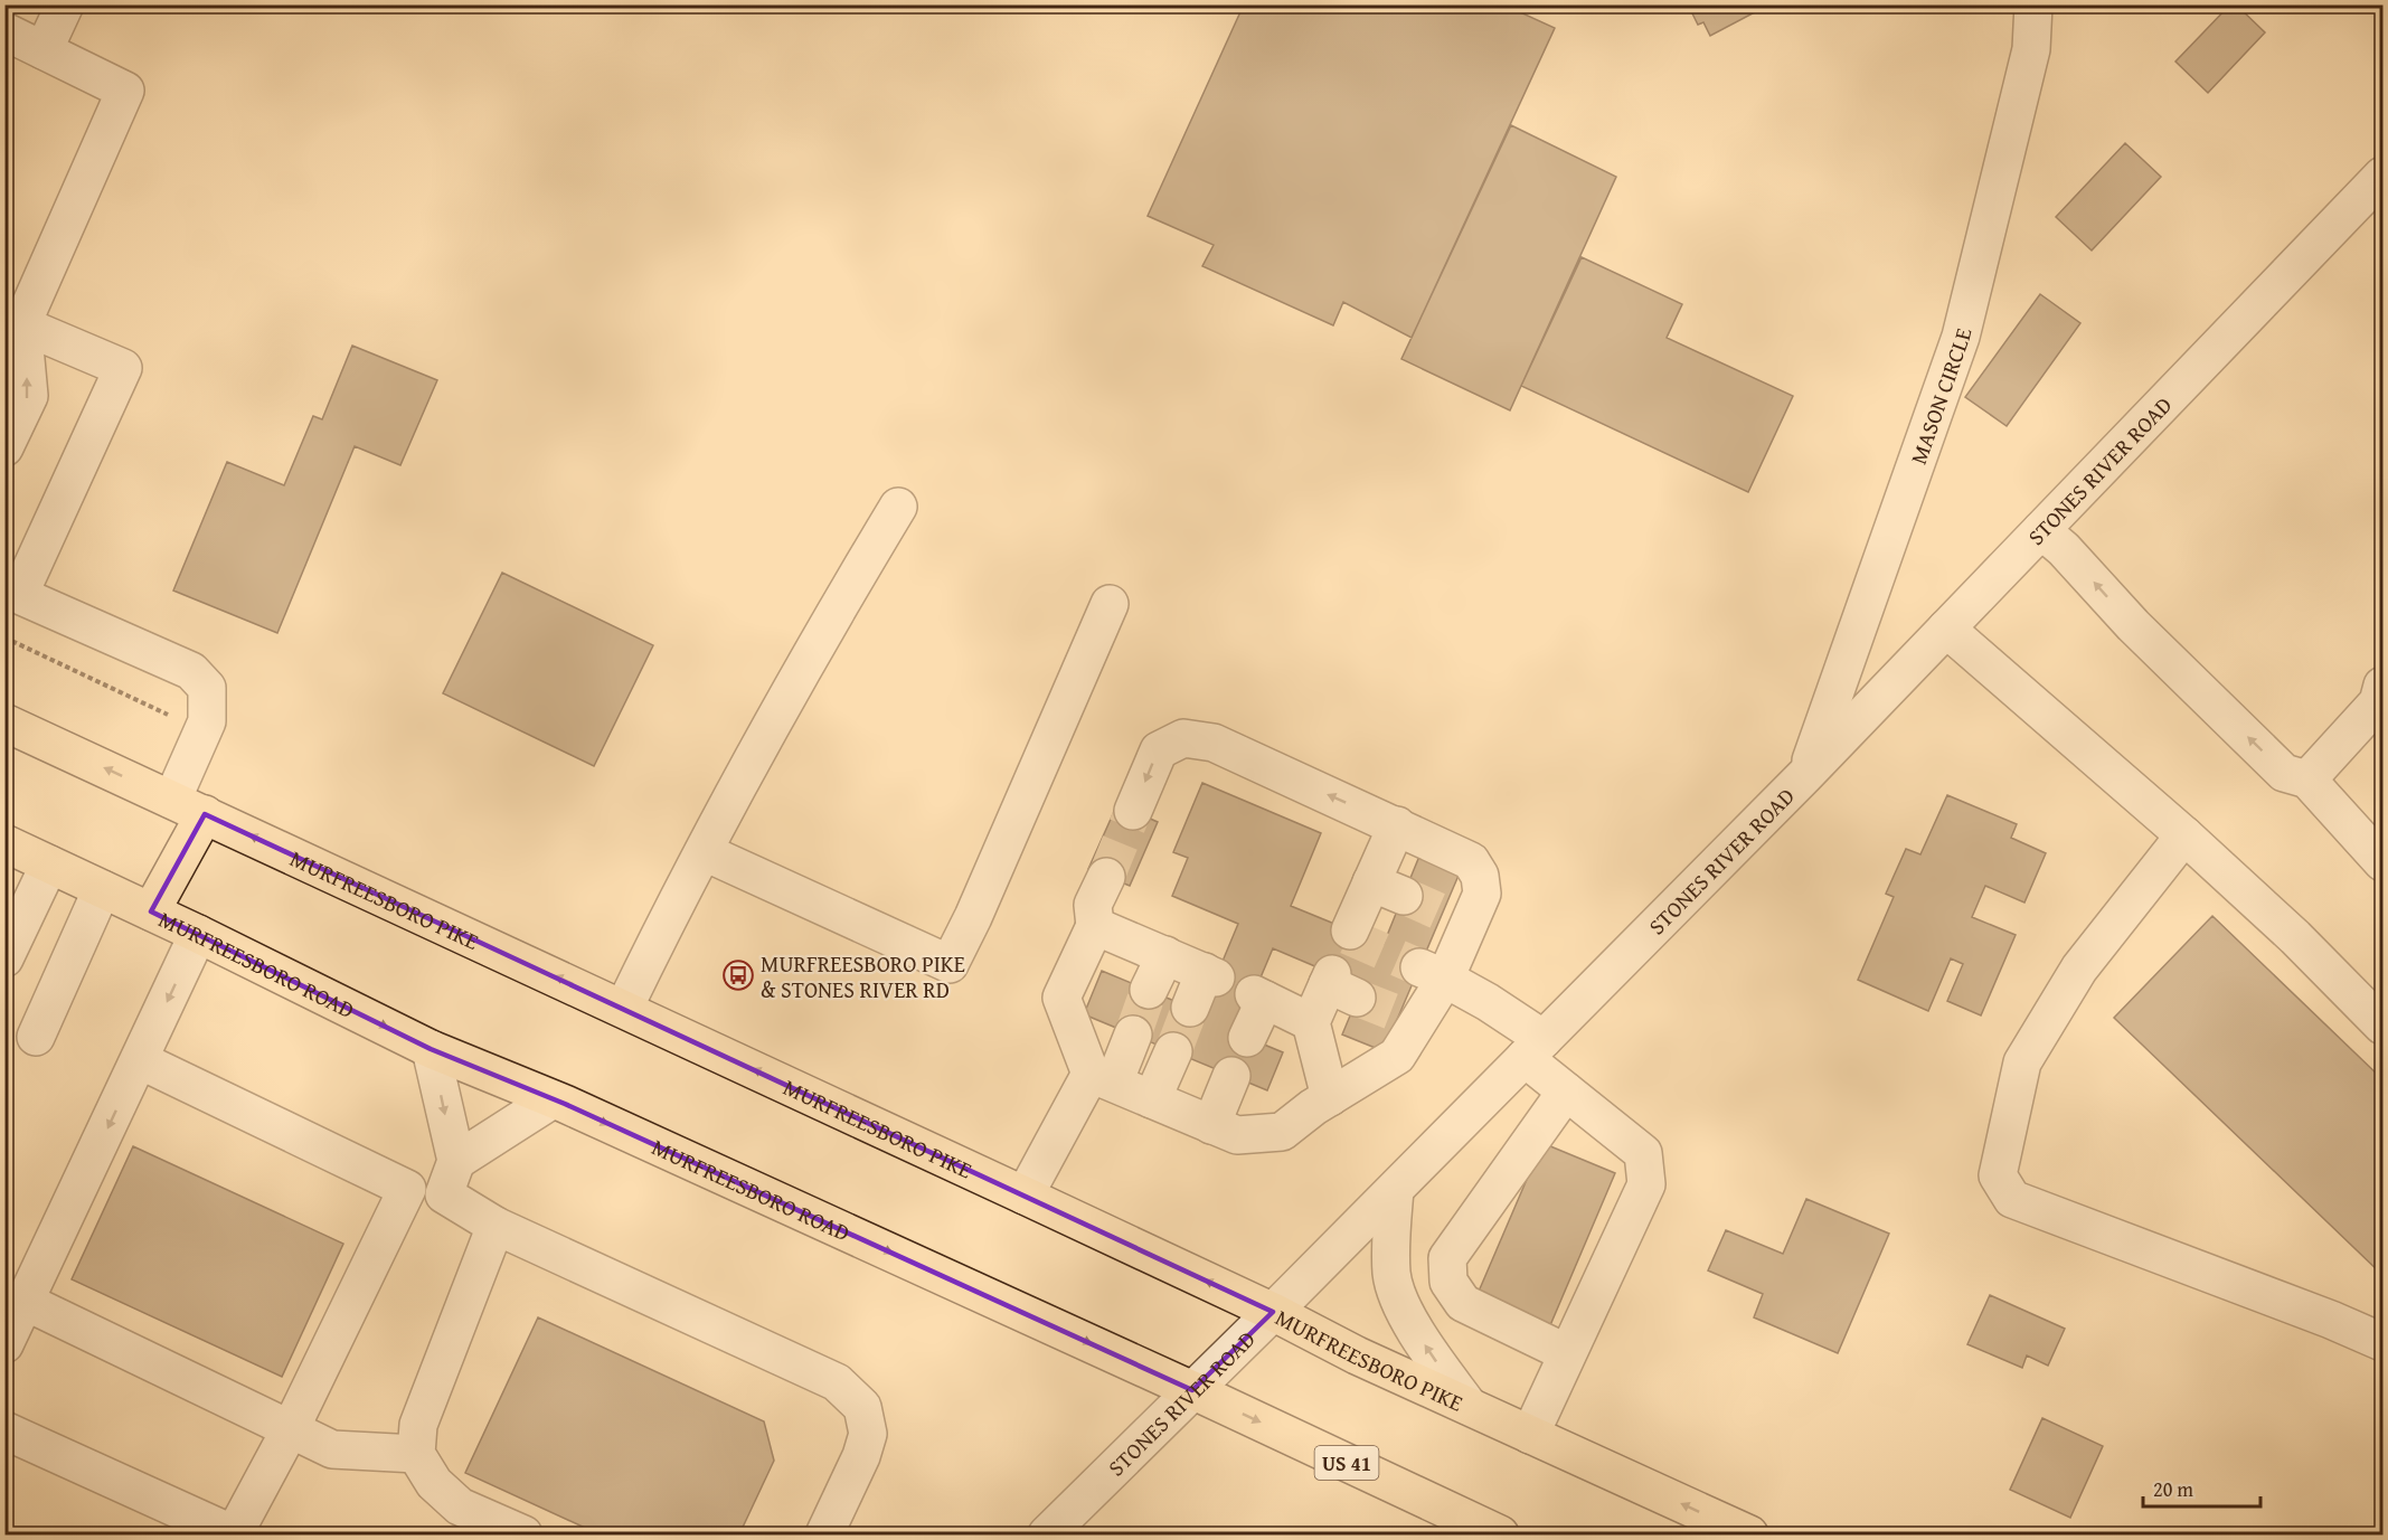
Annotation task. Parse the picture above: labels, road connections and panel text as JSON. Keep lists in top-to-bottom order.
{
  "streets": {
    "main road": ["MURFREESBORO PIKE", "MURFREESBORO ROAD", "US 41"],
    "street": ["MASON CIRCLE", "STONES RIVER ROAD"]
  },
  "crossings": [
    ["MASON CIRCLE", "STONES RIVER ROAD"],
    ["STONES RIVER ROAD", "MURFREESBORO PIKE"],
    ["STONES RIVER ROAD", "MURFREESBORO ROAD"]
  ],
  "one_way": ["MURFREESBORO PIKE", "MURFREESBORO ROAD"],
  "places": {
    "bus stop": ["MURFREESBORO PIKE & STONES RIVER RD"]
  },
  "scale_bar": "20 m"
}
